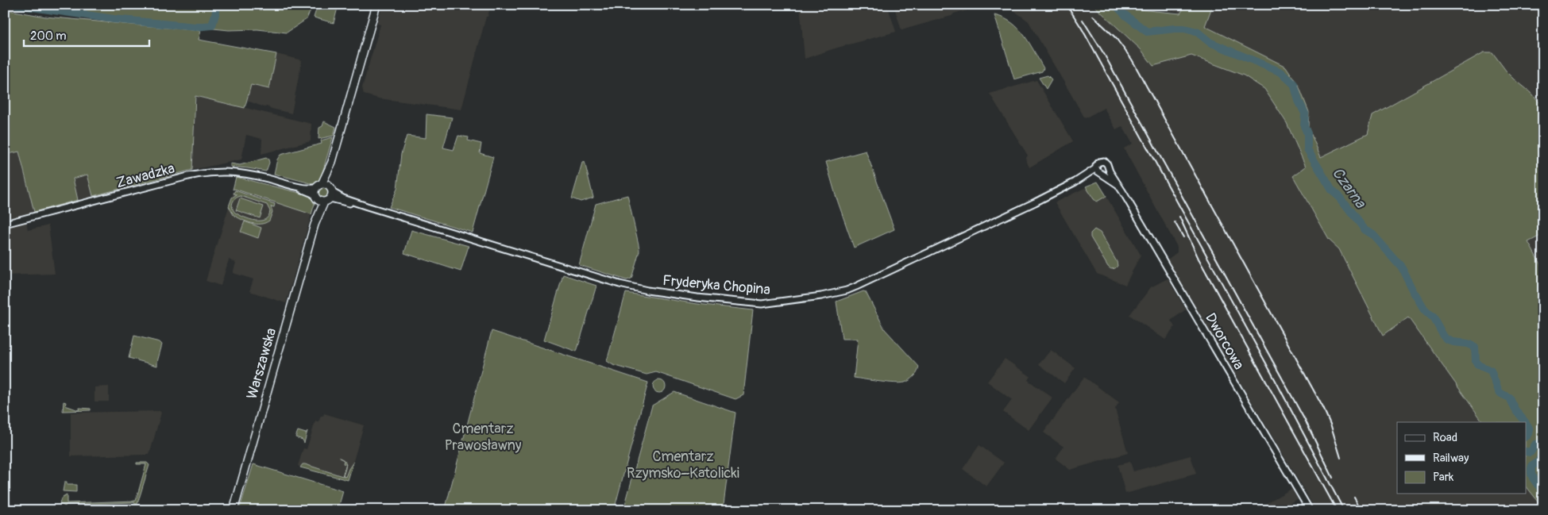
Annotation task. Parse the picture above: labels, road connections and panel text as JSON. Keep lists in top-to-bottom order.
{
  "streets": {
    "main road": ["Warszawska"],
    "street": ["Zawadzka", "Fryderyka Chopina", "Dworcowa"]
  },
  "crossings": [
    ["Zawadzka", "Fryderyka Chopina"],
    ["Zawadzka", "Warszawska"],
    ["Fryderyka Chopina", "Dworcowa"],
    ["Fryderyka Chopina", "Warszawska"]
  ],
  "water": ["Czarna"],
  "parks": ["Cmentarz Prawosławny", "Cmentarz Rzymsko–Katolicki"],
  "legend": ["Road", "Railway", "Park"],
  "scale_bar": "200 m"
}
